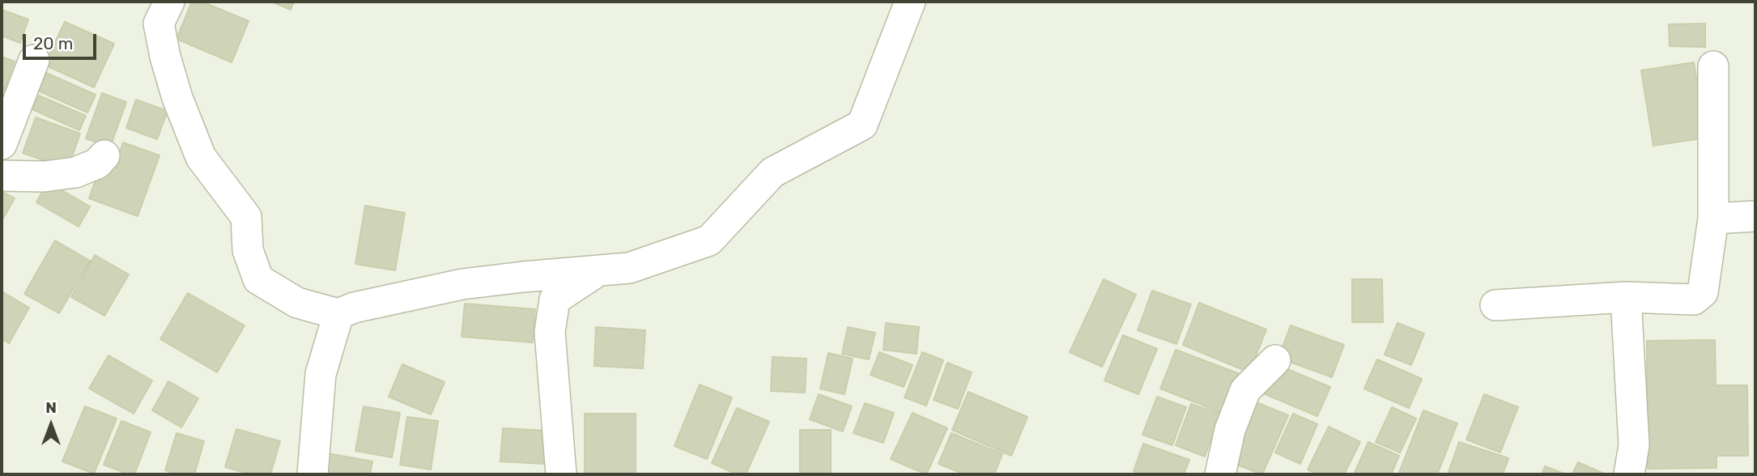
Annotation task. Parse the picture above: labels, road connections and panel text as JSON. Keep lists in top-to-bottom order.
{
  "scale_bar": "20 m",
  "north": "top"
}
